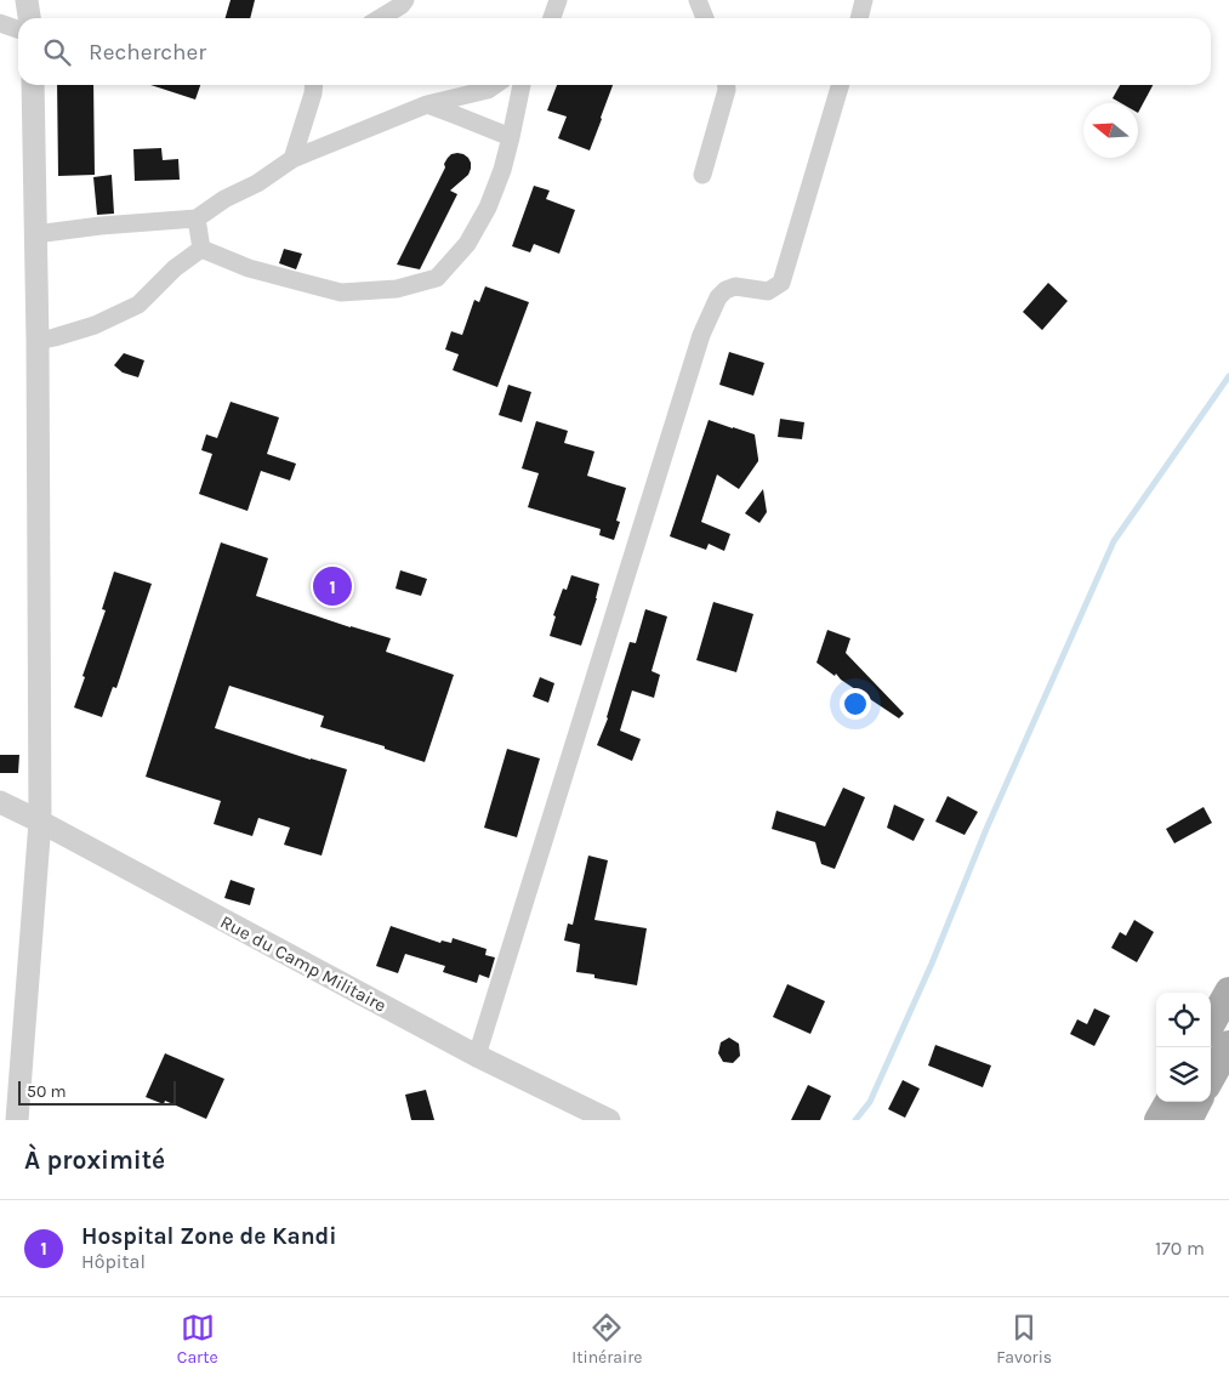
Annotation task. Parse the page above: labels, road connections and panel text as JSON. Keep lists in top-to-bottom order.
{
  "streets": {
    "street": ["Rue du Camp Militaire"]
  },
  "scale_bar": "50 m",
  "north": "left",
  "page": {
    "search": "Rechercher",
    "pins": "1",
    "scale": "50 m",
    "heading": "À proximité",
    "list": [
      {
        "mark": "1",
        "name": "Hospital Zone de Kandi",
        "note": "Hôpital",
        "value": "170 m"
      }
    ],
    "nav": ["Carte", "Itinéraire", "Favoris"]
  }
}
